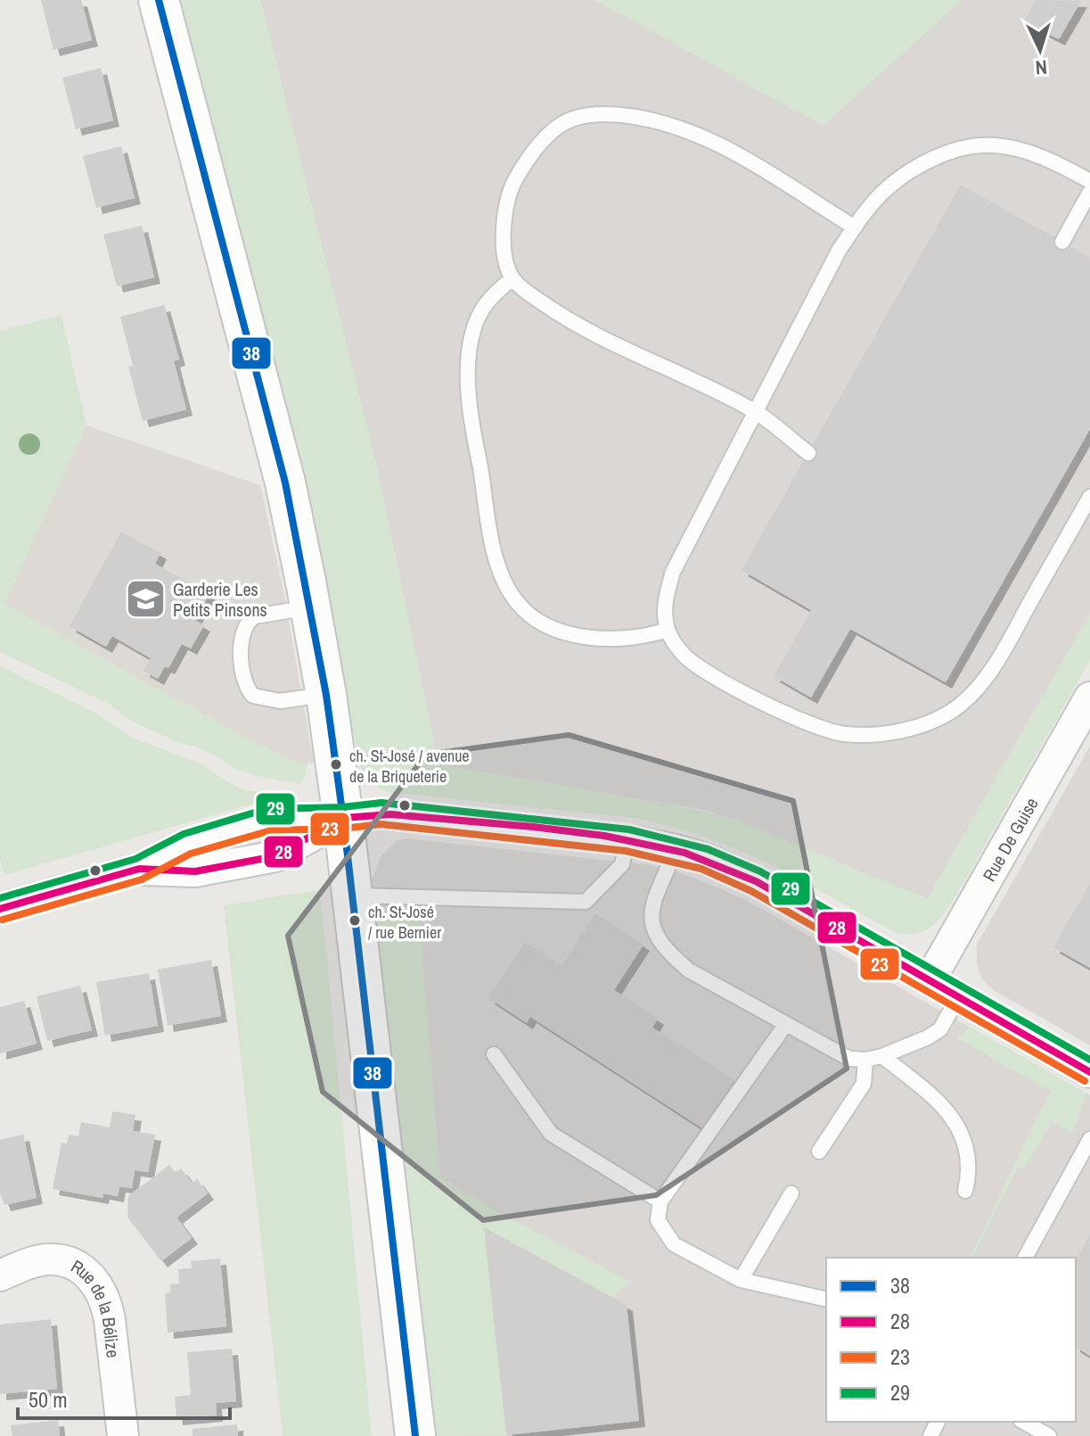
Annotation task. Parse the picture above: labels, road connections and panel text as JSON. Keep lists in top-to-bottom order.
{
  "streets": {
    "street": ["Rue De Guise", "Rue de la Bélize"]
  },
  "places": {
    "school or university": ["Garderie Les Petits Pinsons"],
    "other": ["ch. St-José / avenue de la Briqueterie", "ch. St-José / rue Bernier"]
  },
  "lines": [
    "transit line 38",
    "transit line 29",
    "transit line 28",
    "transit line 23"
  ],
  "legend": [
    "38",
    "28",
    "23",
    "29"
  ],
  "scale_bar": "50 m",
  "north": "bottom"
}
